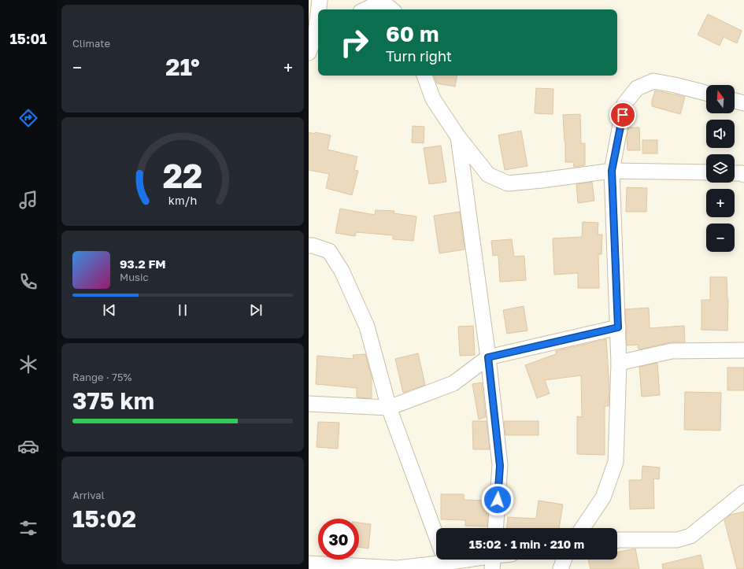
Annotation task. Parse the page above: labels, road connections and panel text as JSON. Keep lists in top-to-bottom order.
{
  "north": "top",
  "page": {
    "tabs": "15:01",
    "tile": [
      "Climate",
      ["Range · 75%", "375 km"],
      ["Arrival", "15:02"]
    ],
    "turn": ["60 m", "Turn right"],
    "heat": ["−", "21°", "+"],
    "map_buttons": ["+", "−"],
    "song": ["93.2 FM", "Music"],
    "limit": "30",
    "trip": "15:02 · 1 min · 210 m",
    "gauge": ["22", "km/h"]
  }
}
